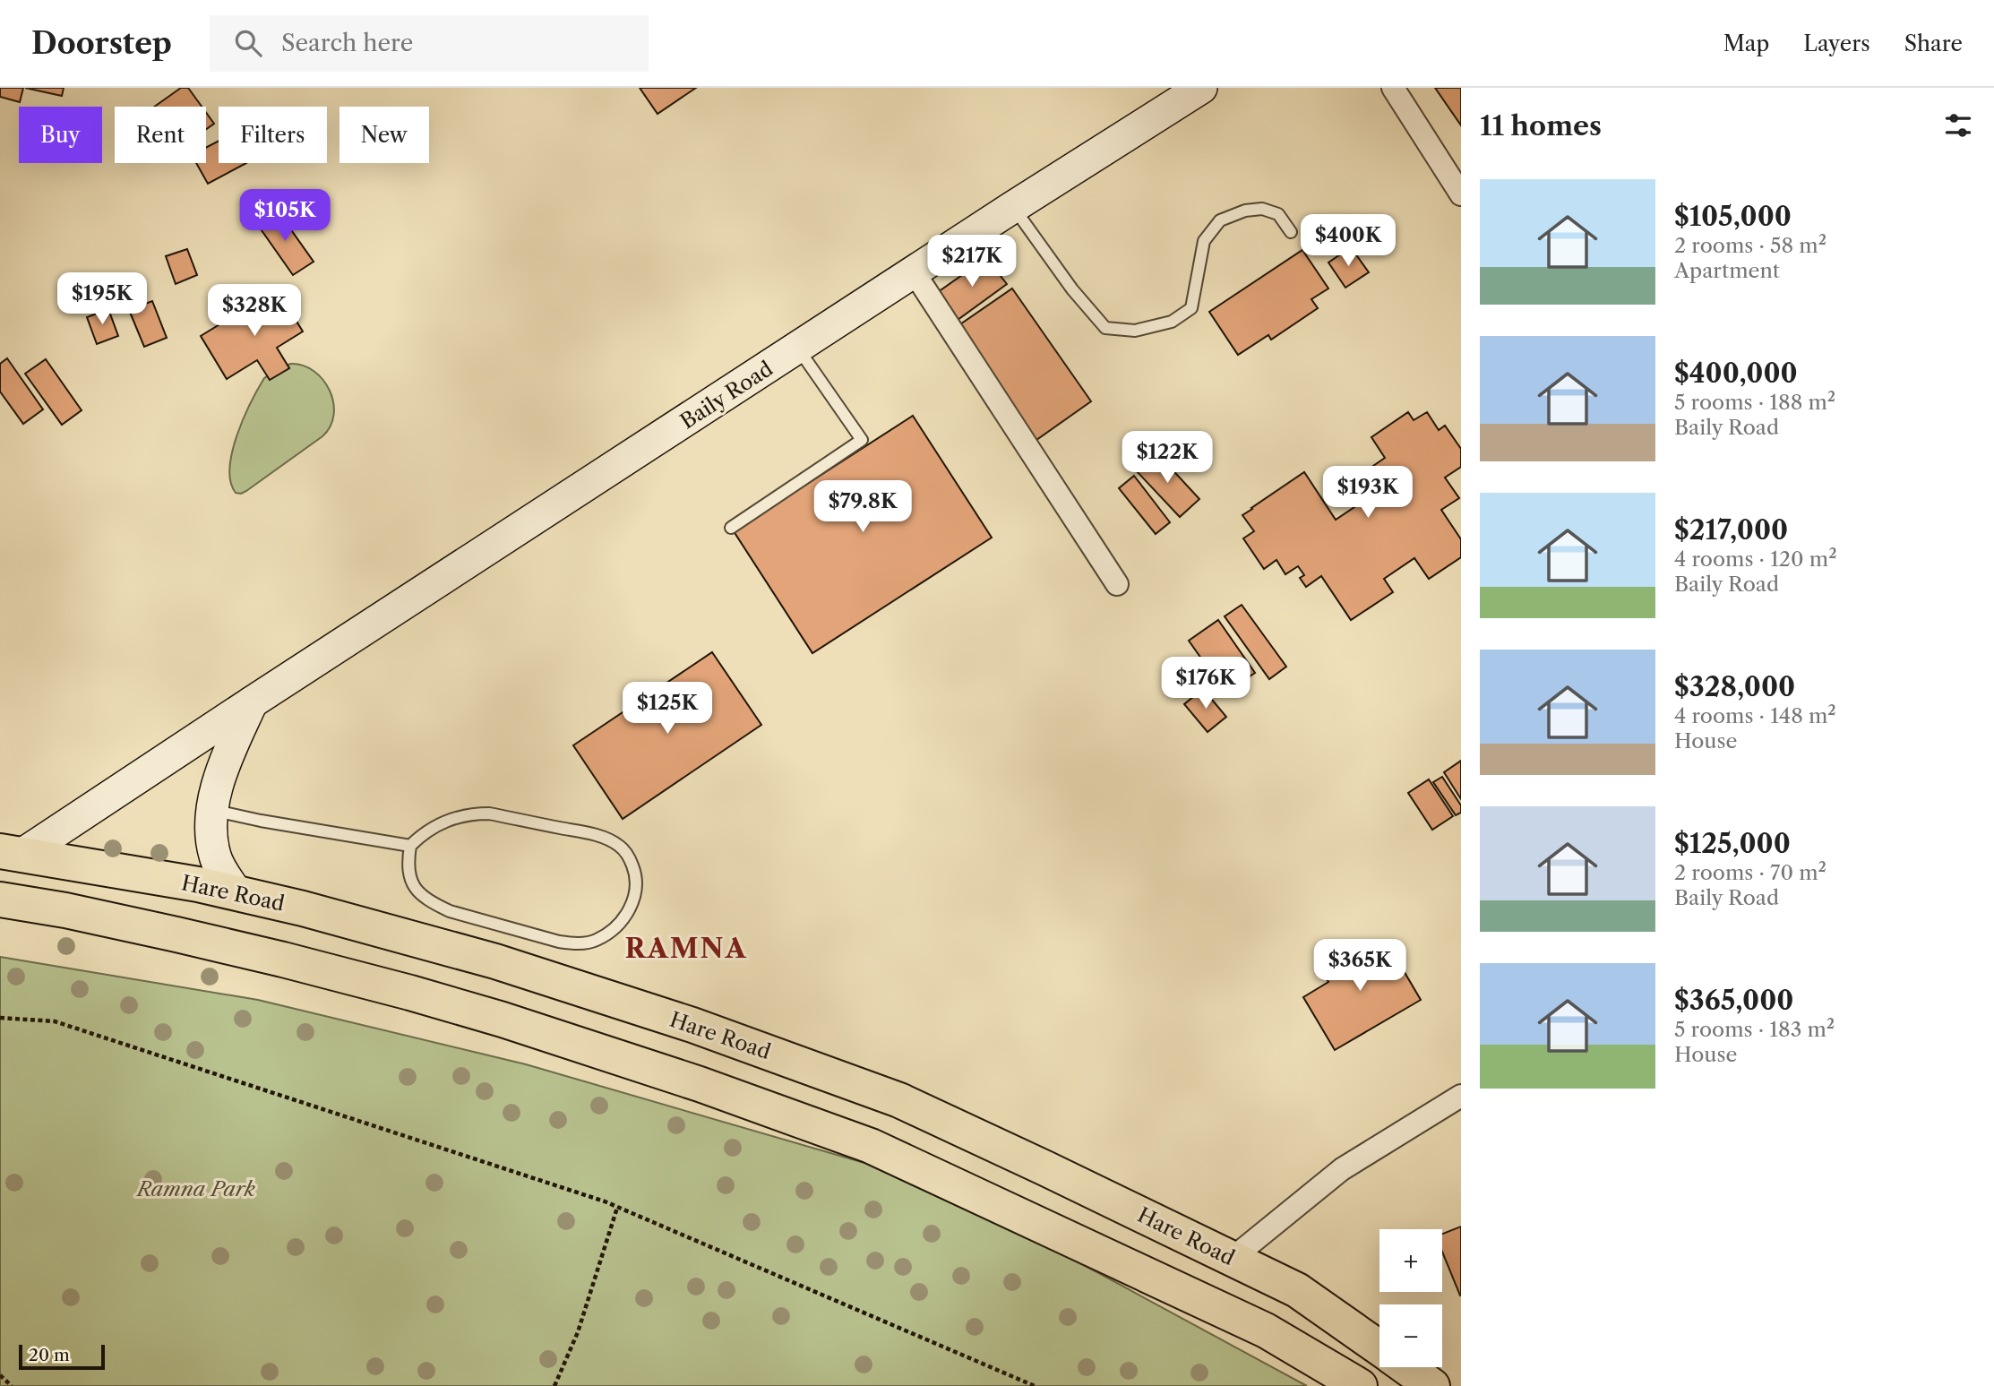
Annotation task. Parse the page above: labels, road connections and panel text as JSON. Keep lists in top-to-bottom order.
{
  "streets": {
    "main road": ["Baily Road", "Hare Road"]
  },
  "crossings": [
    ["Baily Road", "Hare Road"]
  ],
  "districts": ["RAMNA"],
  "parks": ["Ramna Park"],
  "scale_bar": "20 m",
  "page": {
    "header": "Doorstep",
    "search": "Search here",
    "nav": ["Map", "Layers", "Share"],
    "heading": "11 homes",
    "chip": [
      "Buy",
      "Rent",
      "Filters",
      "New"
    ],
    "list": [
      {
        "name": "$105,000",
        "note": "2 rooms · 58 m² · Apartment"
      },
      {
        "name": "$400,000",
        "note": "5 rooms · 188 m² · Baily Road"
      },
      {
        "name": "$217,000",
        "note": "4 rooms · 120 m² · Baily Road"
      },
      {
        "name": "$328,000",
        "note": "4 rooms · 148 m² · House"
      },
      {
        "name": "$125,000",
        "note": "2 rooms · 70 m² · Baily Road"
      },
      {
        "name": "$365,000",
        "note": "5 rooms · 183 m² · House"
      }
    ],
    "price": [
      "$105K",
      "$400K",
      "$217K",
      "$195K",
      "$328K",
      "$122K",
      "$193K",
      "$79.8K",
      "$176K",
      "$125K",
      "$365K"
    ],
    "map_buttons": ["+", "−"],
    "scale": "20 m"
  }
}
